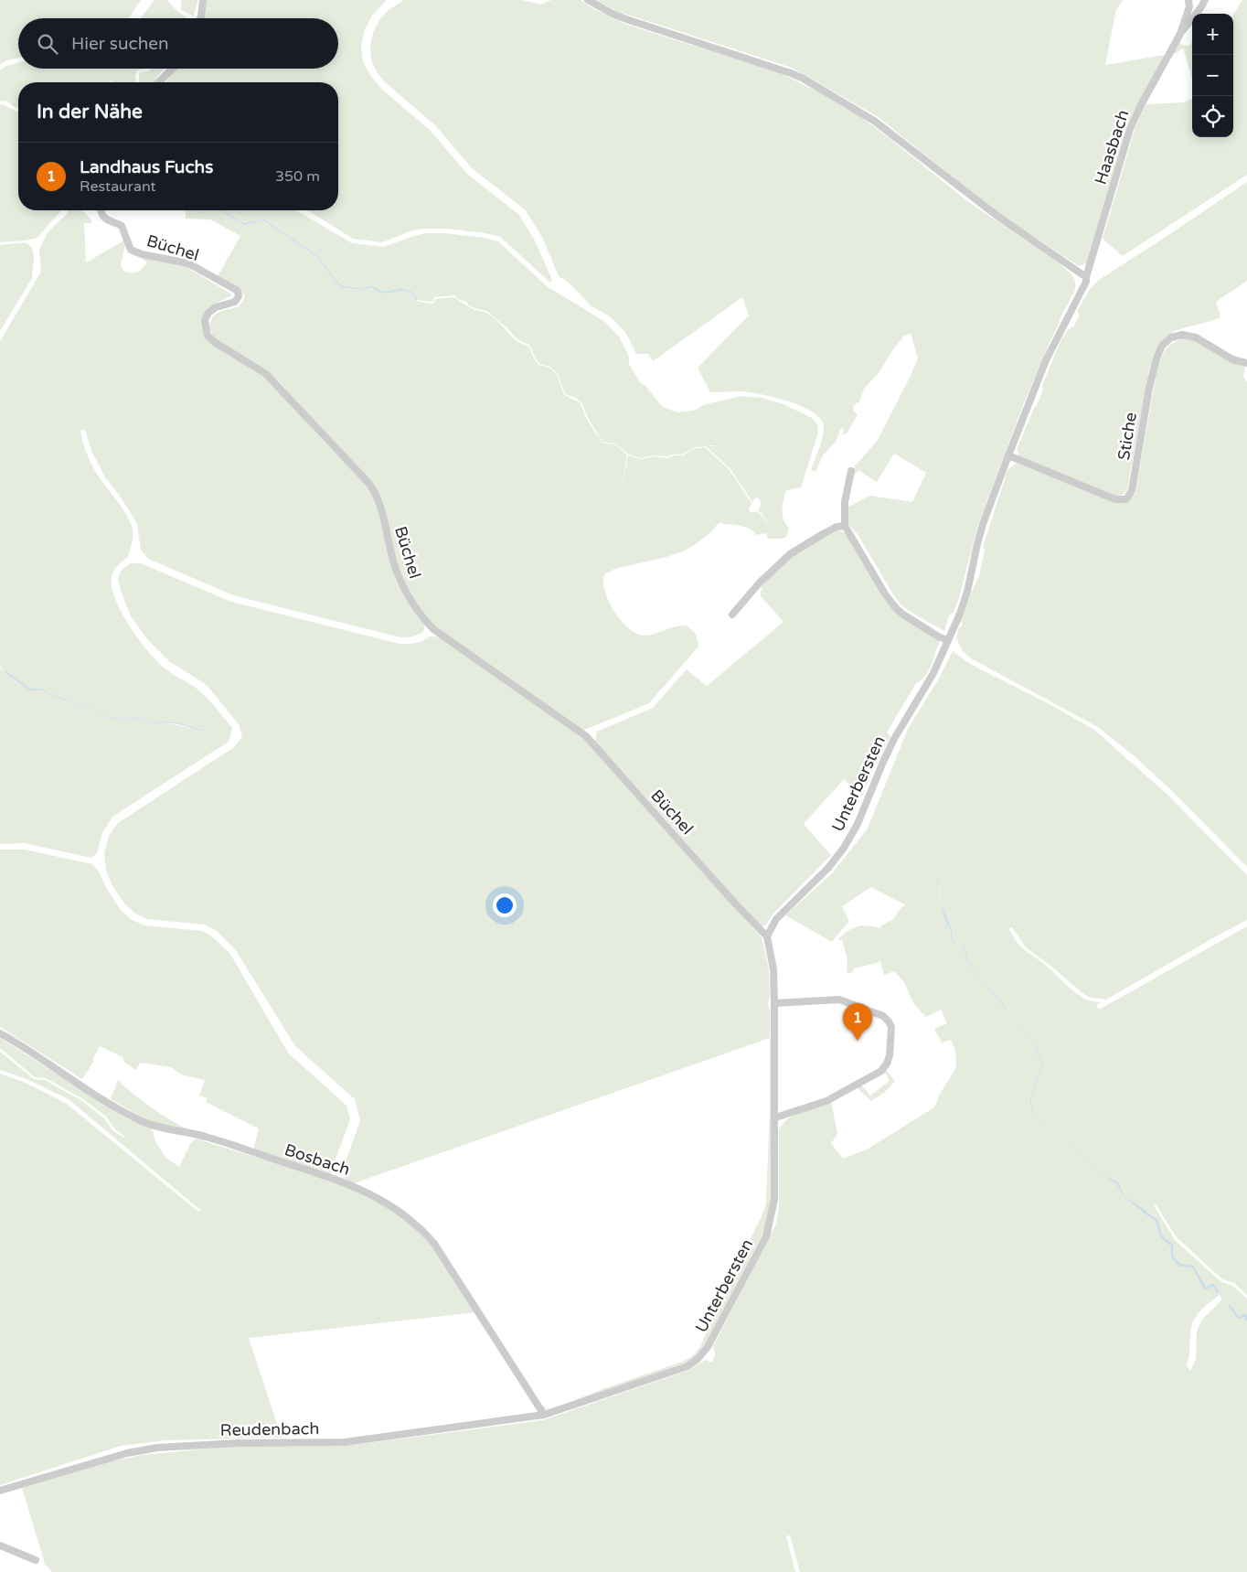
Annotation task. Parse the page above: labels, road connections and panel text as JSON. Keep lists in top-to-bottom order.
{
  "streets": {
    "street": [
      "Haasbach",
      "Büchel",
      "Stiche",
      "Unterbersten",
      "Bosbach",
      "Reudenbach"
    ]
  },
  "crossings": [
    ["Haasbach", "Stiche"],
    ["Haasbach", "Unterbersten"],
    ["Büchel", "Unterbersten"],
    ["Stiche", "Unterbersten"],
    ["Unterbersten", "Bosbach"],
    ["Unterbersten", "Reudenbach"],
    ["Bosbach", "Reudenbach"]
  ],
  "page": {
    "map_buttons": ["+", "−"],
    "search": "Hier suchen",
    "heading": "In der Nähe",
    "list": [
      {
        "mark": "1",
        "name": "Landhaus Fuchs",
        "note": "Restaurant",
        "value": "350 m"
      }
    ],
    "pins": "1"
  }
}
